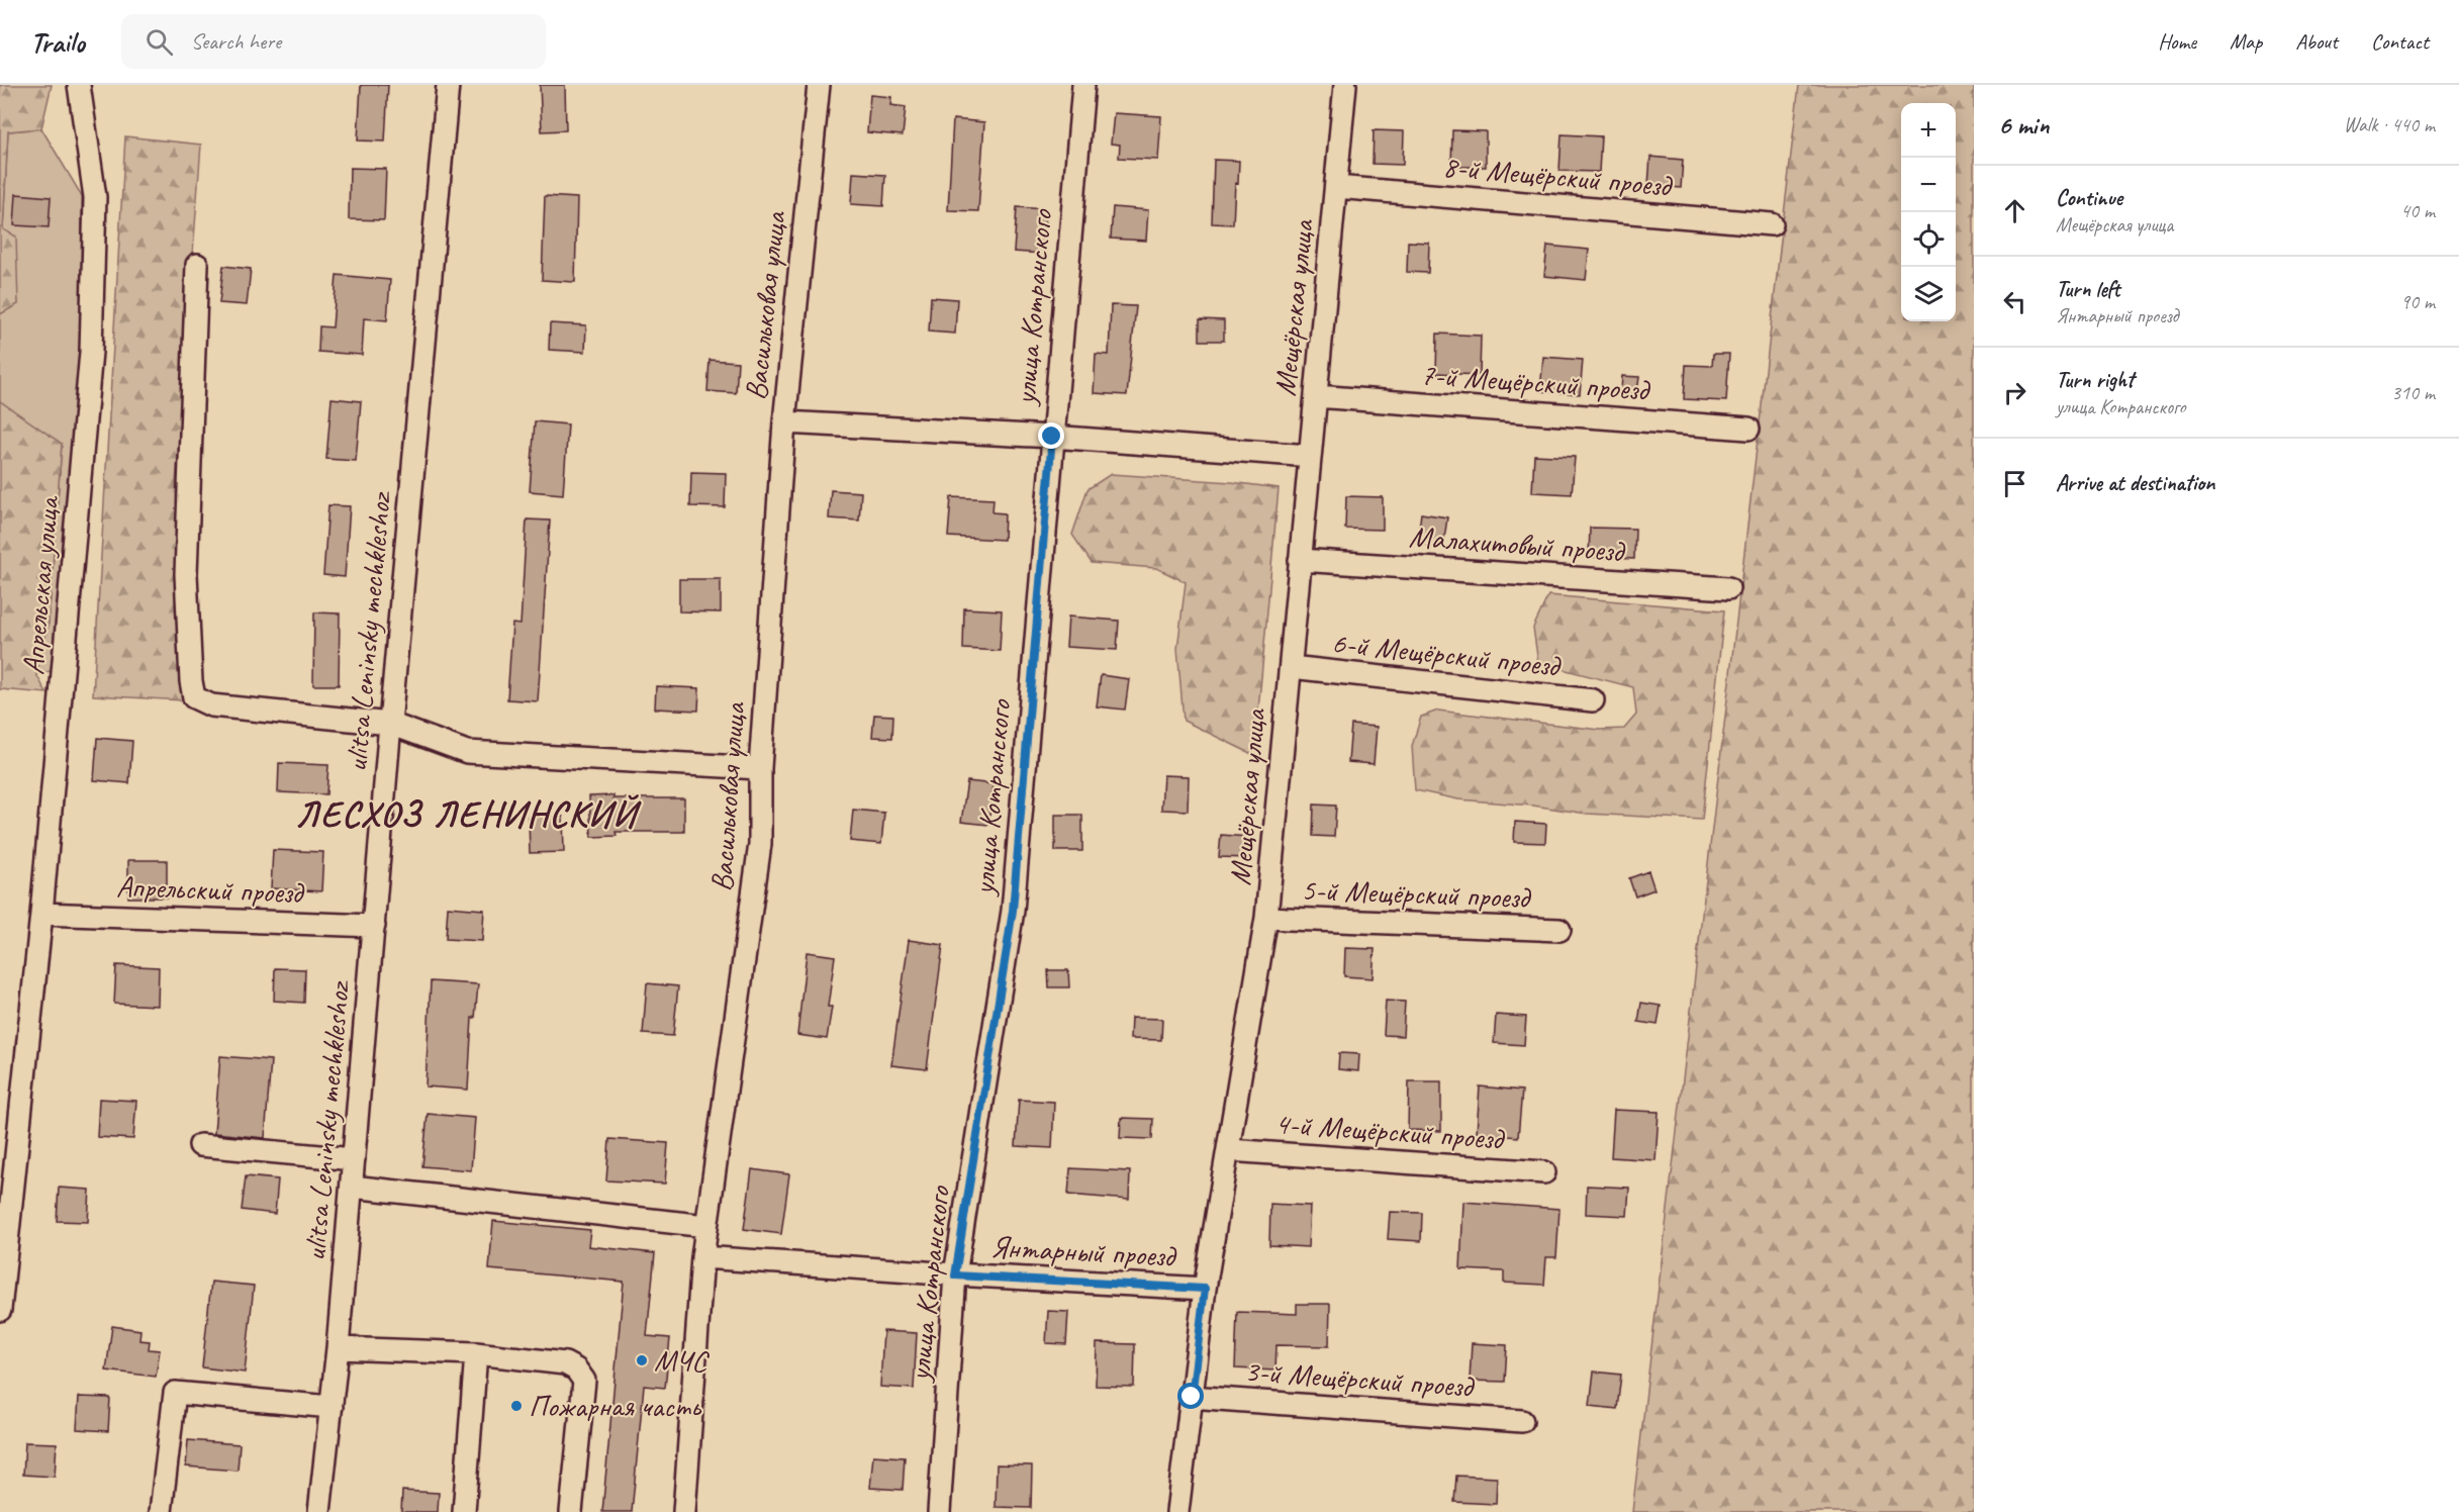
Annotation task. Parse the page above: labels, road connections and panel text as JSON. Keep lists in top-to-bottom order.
{
  "streets": {
    "street": [
      "8-й Мещёрский проезд",
      "Васильковая улица",
      "улица Котранского",
      "Мещёрская улица",
      "7-й Мещёрский проезд",
      "Малахитовый проезд",
      "Апрельская улица",
      "ulitsa Leninsky mechkleshoz",
      "6-й Мещёрский проезд",
      "Апрельский проезд",
      "5-й Мещёрский проезд",
      "4-й Мещёрский проезд",
      "Янтарный проезд",
      "3-й Мещёрский проезд"
    ]
  },
  "crossings": [
    ["8-й Мещёрский проезд", "Мещёрская улица"],
    ["Васильковая улица", "Янтарный проезд"],
    ["улица Котранского", "Янтарный проезд"],
    ["Мещёрская улица", "7-й Мещёрский проезд"],
    ["Мещёрская улица", "Малахитовый проезд"],
    ["Мещёрская улица", "6-й Мещёрский проезд"],
    ["Мещёрская улица", "5-й Мещёрский проезд"],
    ["Мещёрская улица", "4-й Мещёрский проезд"],
    ["Мещёрская улица", "Янтарный проезд"],
    ["Мещёрская улица", "3-й Мещёрский проезд"],
    ["Апрельская улица", "Апрельский проезд"],
    ["ulitsa Leninsky mechkleshoz", "Апрельский проезд"]
  ],
  "districts": ["ЛЕСХОЗ ЛЕНИНСКИЙ"],
  "places": ["МЧС", "Пожарная часть"],
  "page": {
    "header": "Trailo",
    "search": "Search here",
    "nav": [
      "Home",
      "Map",
      "About",
      "Contact"
    ],
    "heading": ["6 min", "Walk · 440 m"],
    "map_buttons": ["+", "−"],
    "list": [
      ["Continue", "Мещёрская улица", "40 m"],
      ["Turn left", "Янтарный проезд", "90 m"],
      ["Turn right", "улица Котранского", "310 m"],
      "Arrive at destination"
    ]
  }
}
